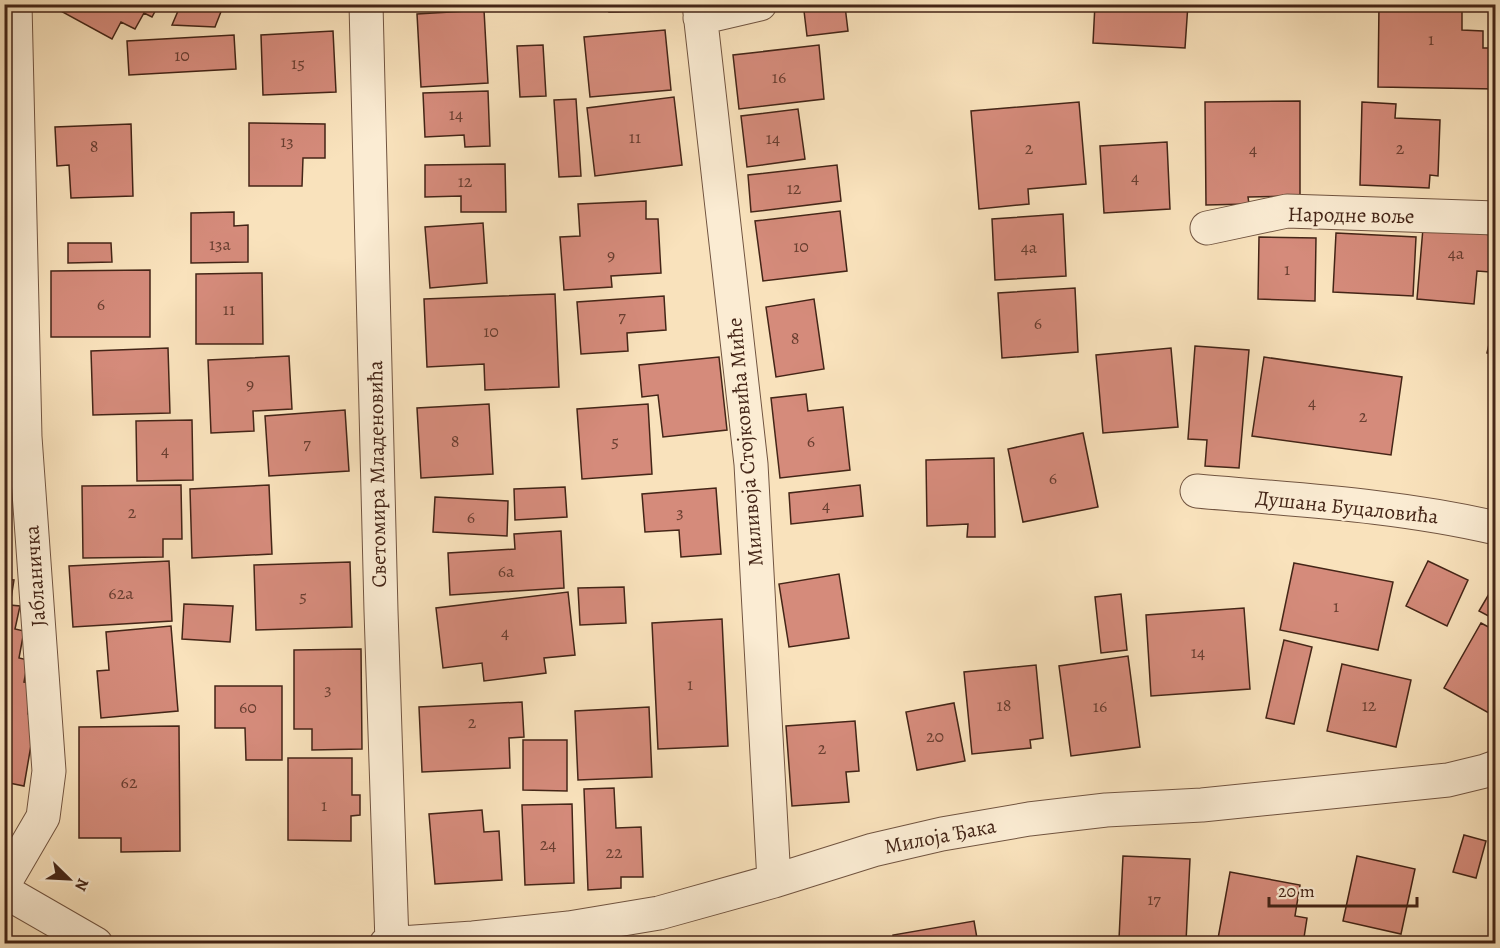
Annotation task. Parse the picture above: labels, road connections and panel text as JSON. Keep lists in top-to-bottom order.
{
  "streets": {
    "street": [
      "Народне воље",
      "Миливоја Стојковића Миће",
      "Светомира Младеновића",
      "Душана Буцаловића",
      "Јабланичка",
      "Милоја Ђака"
    ]
  },
  "crossings": [
    ["Миливоја Стојковића Миће", "Милоја Ђака"],
    ["Светомира Младеновића", "Милоја Ђака"]
  ],
  "house_numbers": [
    "1",
    "10",
    "15",
    "16",
    "14",
    "11",
    "14",
    "13",
    "8",
    "2",
    "2",
    "4",
    "4",
    "12",
    "12",
    "13a",
    "10",
    "4a",
    "4a",
    "9",
    "1",
    "6",
    "11",
    "7",
    "6",
    "10",
    "8",
    "9",
    "4",
    "2",
    "8",
    "5",
    "6",
    "7",
    "4",
    "6",
    "4",
    "2",
    "3",
    "6",
    "6a",
    "62a",
    "5",
    "1",
    "4",
    "14",
    "1",
    "3",
    "18",
    "12",
    "16",
    "60",
    "2",
    "20",
    "2",
    "62",
    "1",
    "24",
    "22",
    "17"
  ],
  "scale_bar": "20 m",
  "north": "bottom right"
}
